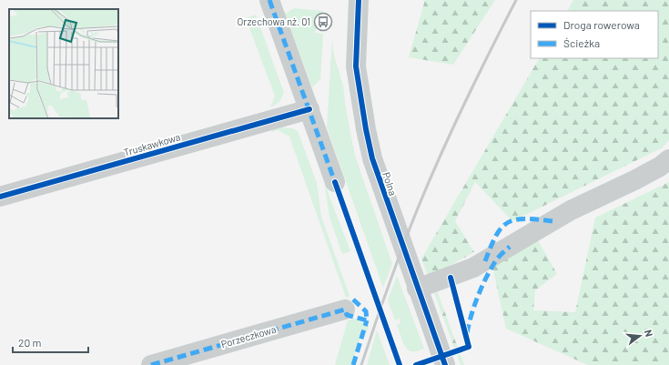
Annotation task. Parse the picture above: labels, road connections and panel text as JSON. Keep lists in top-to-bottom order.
{
  "streets": {
    "street": ["Truskawkowa", "Polna", "Porzeczkowa"]
  },
  "places": {
    "bus stop": ["Orzechowa nż. 01"]
  },
  "legend": ["Droga rowerowa", "Ścieżka"],
  "scale_bar": "20 m",
  "north": "right"
}
